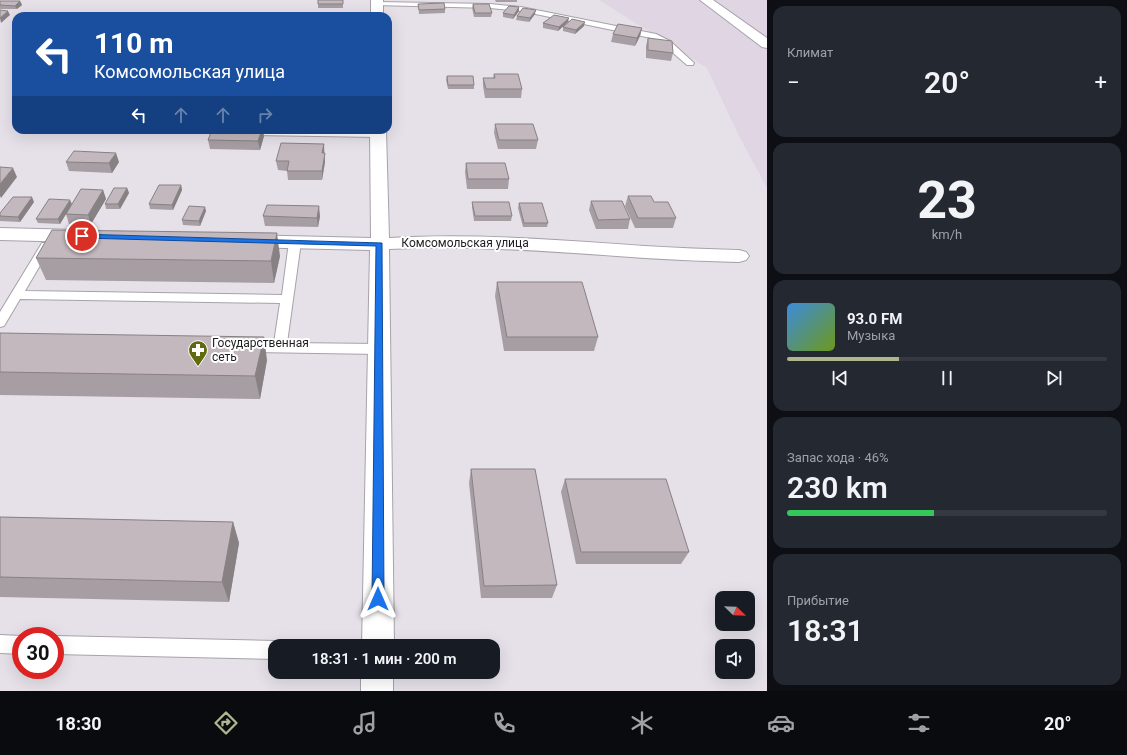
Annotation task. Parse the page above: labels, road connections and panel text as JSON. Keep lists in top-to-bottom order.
{
  "streets": {
    "street": ["Комсомольская улица"]
  },
  "places": {
    "pharmacy": ["Государственная сеть"]
  },
  "north": "bottom right",
  "page": {
    "tile": [
      "Климат",
      ["23", "km/h"],
      ["Запас хода · 46%", "230 km"],
      ["Прибытие", "18:31"]
    ],
    "turn": ["110 m", "Комсомольская улица"],
    "heat": ["−", "20°", "+"],
    "song": ["93.0 FM", "Музыка"],
    "limit": "30",
    "trip": "18:31 · 1 мин · 200 m",
    "tabs": ["18:30", "20°"]
  }
}
